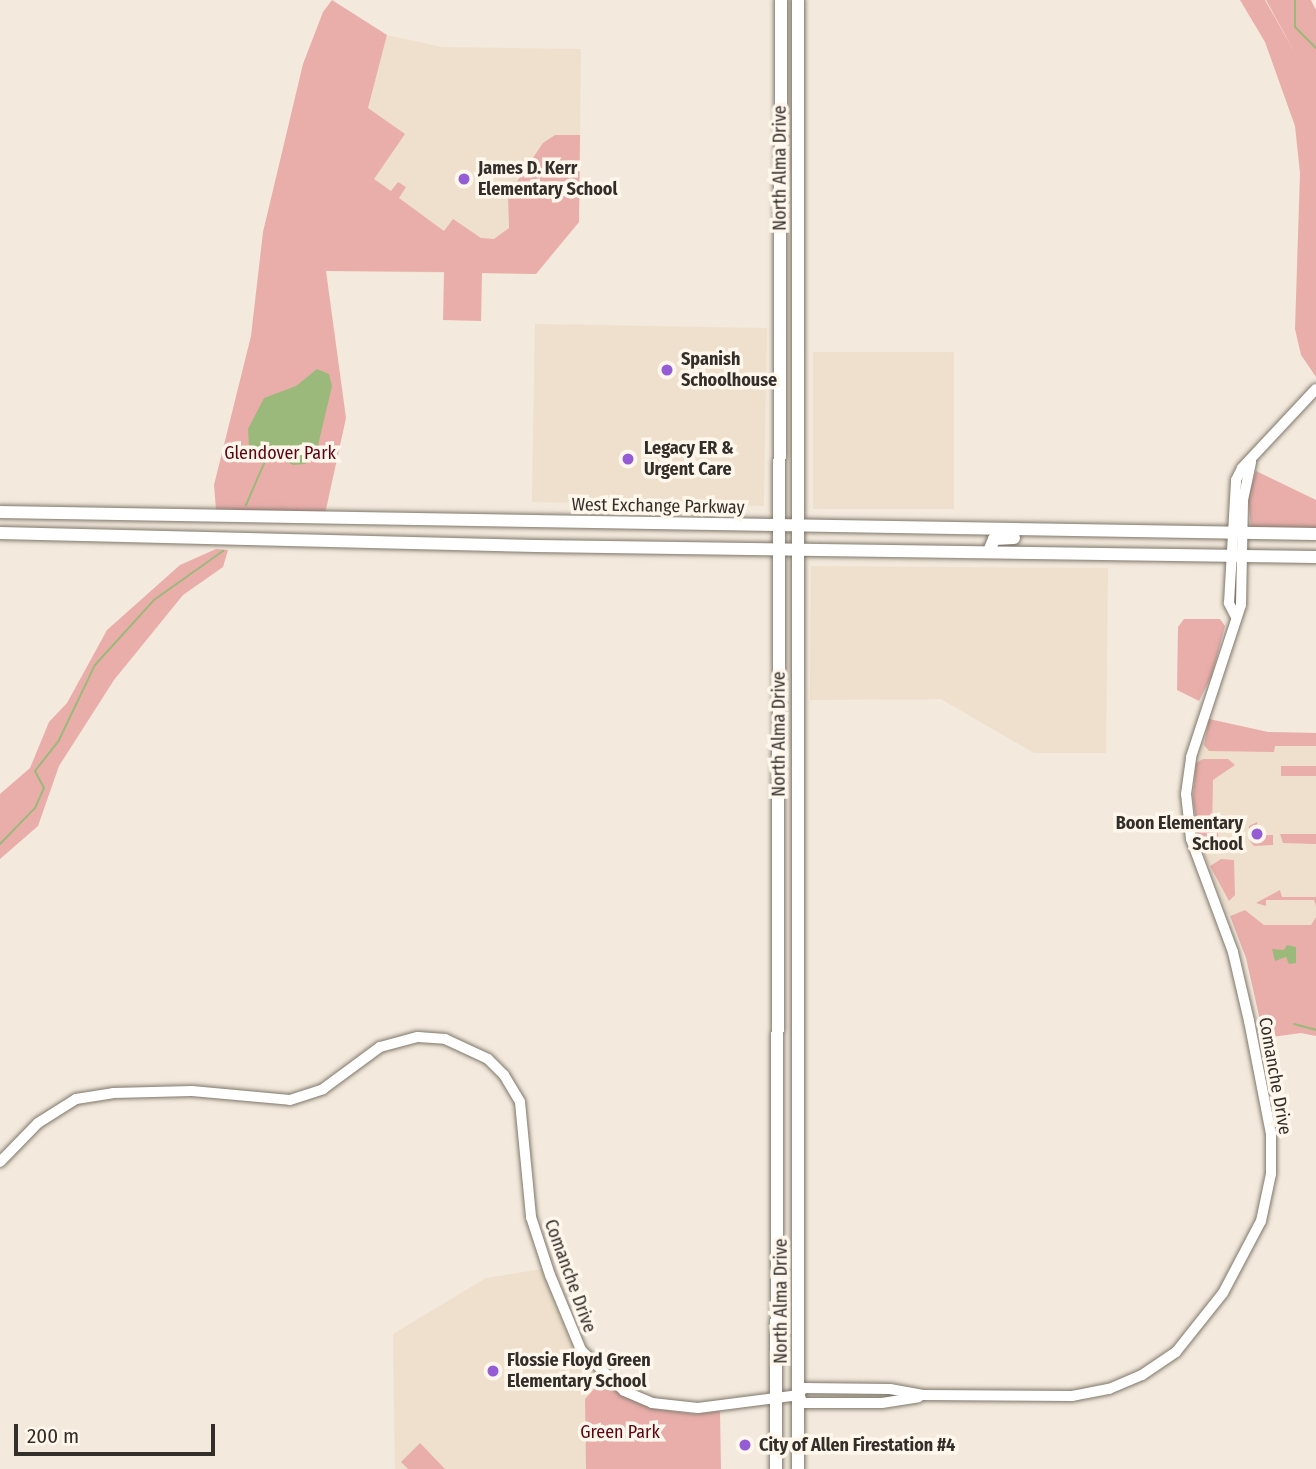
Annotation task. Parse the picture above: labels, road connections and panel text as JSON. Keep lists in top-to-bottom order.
{
  "streets": {
    "main road": ["North Alma Drive", "West Exchange Parkway"],
    "street": ["Comanche Drive"]
  },
  "crossings": [
    ["North Alma Drive", "West Exchange Parkway"],
    ["North Alma Drive", "Comanche Drive"],
    ["West Exchange Parkway", "Comanche Drive"]
  ],
  "parks": ["Glendover Park", "Green Park"],
  "places": [
    "James D. Kerr Elementary School",
    "Spanish Schoolhouse",
    "Legacy ER & Urgent Care",
    "Boon Elementary School",
    "Flossie Floyd Green Elementary School",
    "City of Allen Firestation #4"
  ],
  "scale_bar": "200 m"
}
